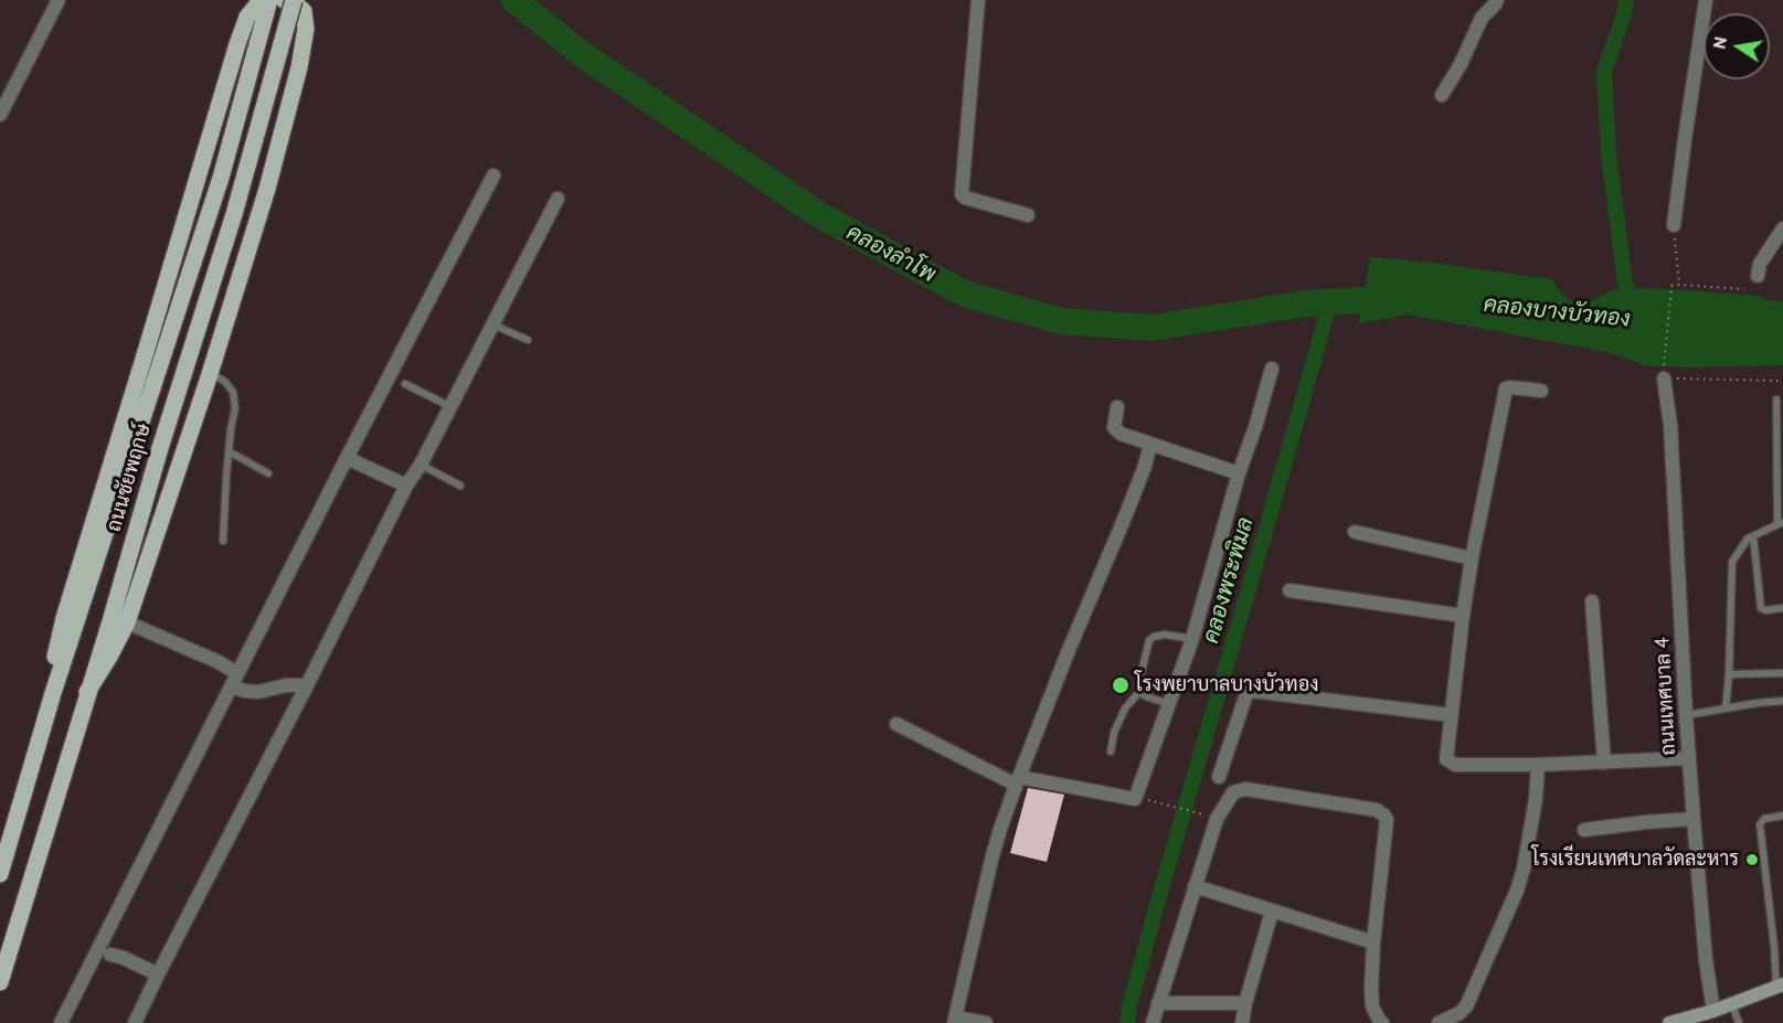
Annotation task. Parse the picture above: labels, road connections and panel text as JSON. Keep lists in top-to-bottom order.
{
  "streets": {
    "main road": ["ถนนชัยพฤกษ์"],
    "street": ["ถนนเทศบาล 4"]
  },
  "water": ["คลองลำโพ", "คลองบางบัวทอง", "คลองพระพิมล"],
  "places": ["โรงพยาบาลบางบัวทอง", "โรงเรียนเทศบาลวัดละหาร"],
  "north": "left"
}
